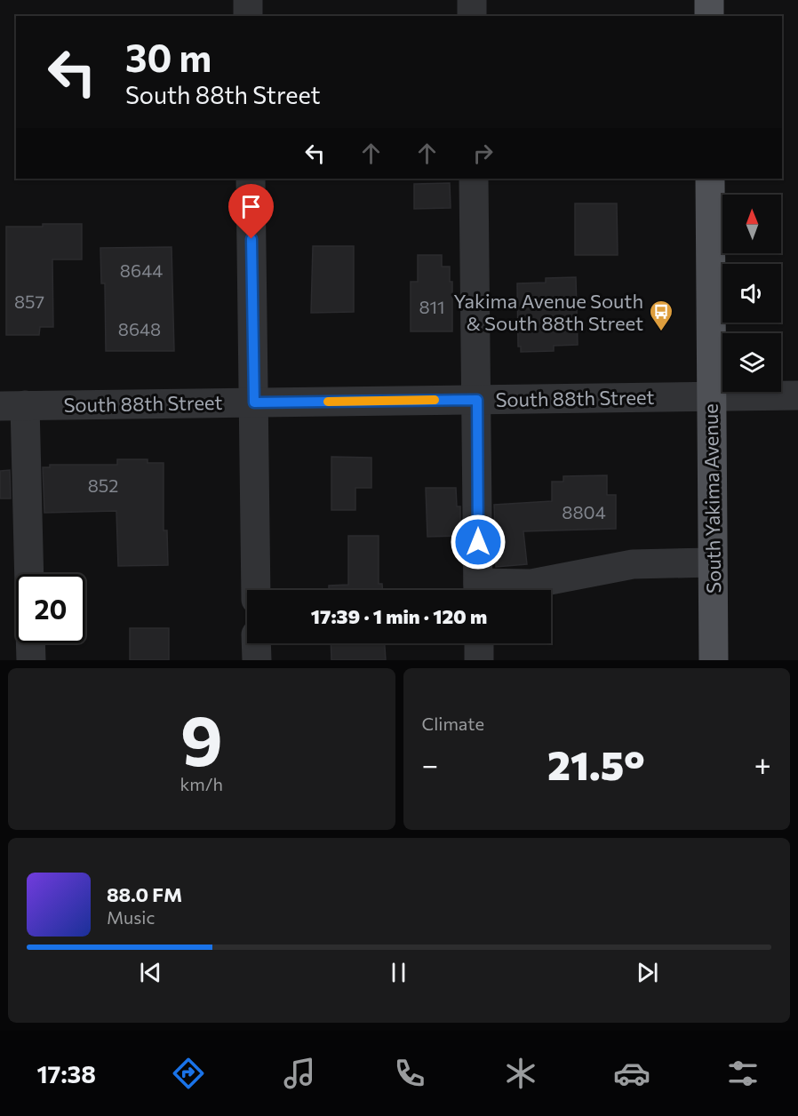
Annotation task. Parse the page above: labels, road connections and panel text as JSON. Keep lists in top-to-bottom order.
{
  "streets": {
    "main road": ["South Yakima Avenue"],
    "street": ["South 88th Street"]
  },
  "crossings": [
    ["South 88th Street", "South Yakima Avenue"]
  ],
  "places": {
    "bus stop": ["Yakima Avenue South & South 88th Street"]
  },
  "house_numbers": [
    "8644",
    "857",
    "811",
    "8648",
    "852",
    "8804"
  ],
  "north": "top",
  "page": {
    "turn": ["30 m", "South 88th Street"],
    "limit": "20",
    "trip": "17:39 · 1 min · 120 m",
    "tile": [
      ["9", "km/h"],
      "Climate"
    ],
    "heat": ["−", "21.5°", "+"],
    "song": ["88.0 FM", "Music"],
    "tabs": "17:38"
  }
}
